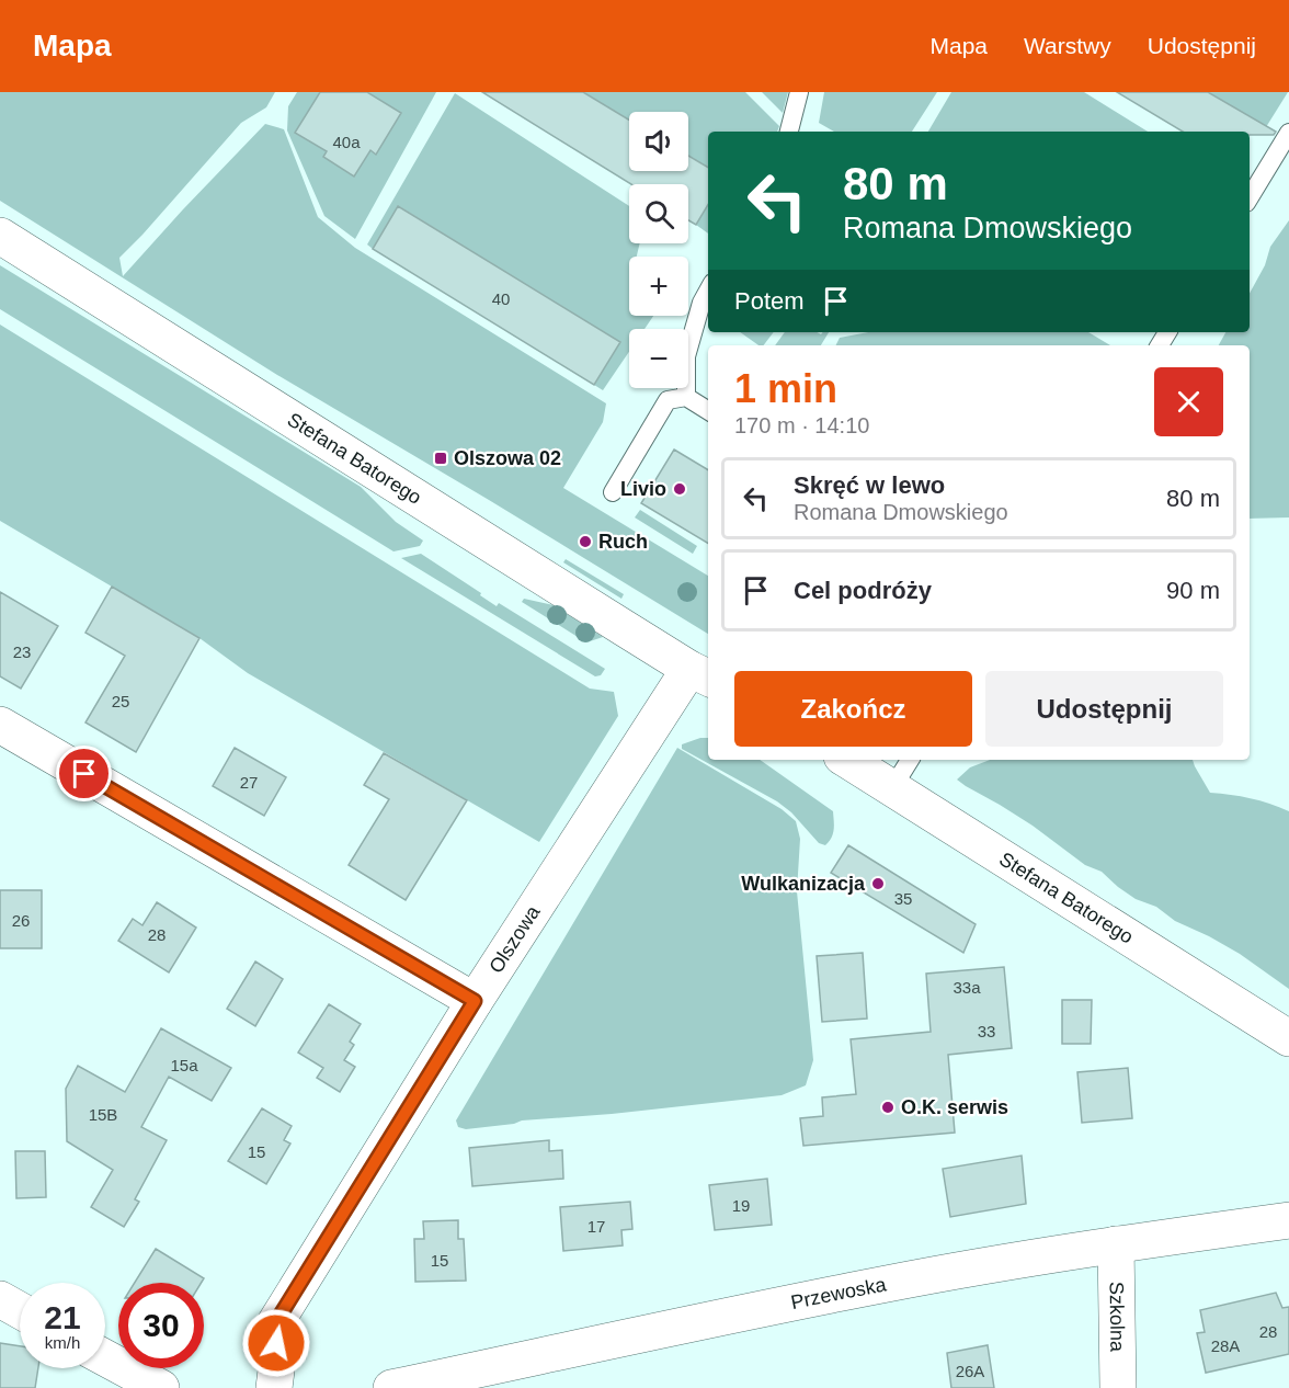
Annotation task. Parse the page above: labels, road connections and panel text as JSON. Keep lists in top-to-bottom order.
{
  "streets": {
    "street": [
      "Stefana Batorego",
      "Olszowa",
      "Przewoska",
      "Szkolna"
    ]
  },
  "crossings": [
    ["Stefana Batorego", "Olszowa"],
    ["Przewoska", "Szkolna"]
  ],
  "places": {
    "transit": ["Olszowa 02"],
    "other": [
      "Livio",
      "Ruch",
      "Wulkanizacja",
      "O.K. serwis"
    ]
  },
  "house_numbers": [
    "40a",
    "40",
    "23",
    "25",
    "27",
    "35",
    "26",
    "28",
    "33a",
    "33",
    "15a",
    "15B",
    "15",
    "19",
    "17",
    "15",
    "28",
    "28A",
    "26A"
  ],
  "page": {
    "header": "Mapa",
    "nav": ["Mapa", "Warstwy", "Udostępnij"],
    "map_buttons": ["+", "−"],
    "turn": ["80 m", "Romana Dmowskiego"],
    "then": "Potem",
    "heading": ["1 min", "170 m · 14:10"],
    "list": [
      {
        "name": "Skręć w lewo",
        "note": "Romana Dmowskiego",
        "value": "80 m"
      },
      {
        "name": "Cel podróży",
        "value": "90 m"
      }
    ],
    "buttons": ["Zakończ", "Udostępnij"],
    "speed": "21 km/h",
    "limit": "30"
  }
}
